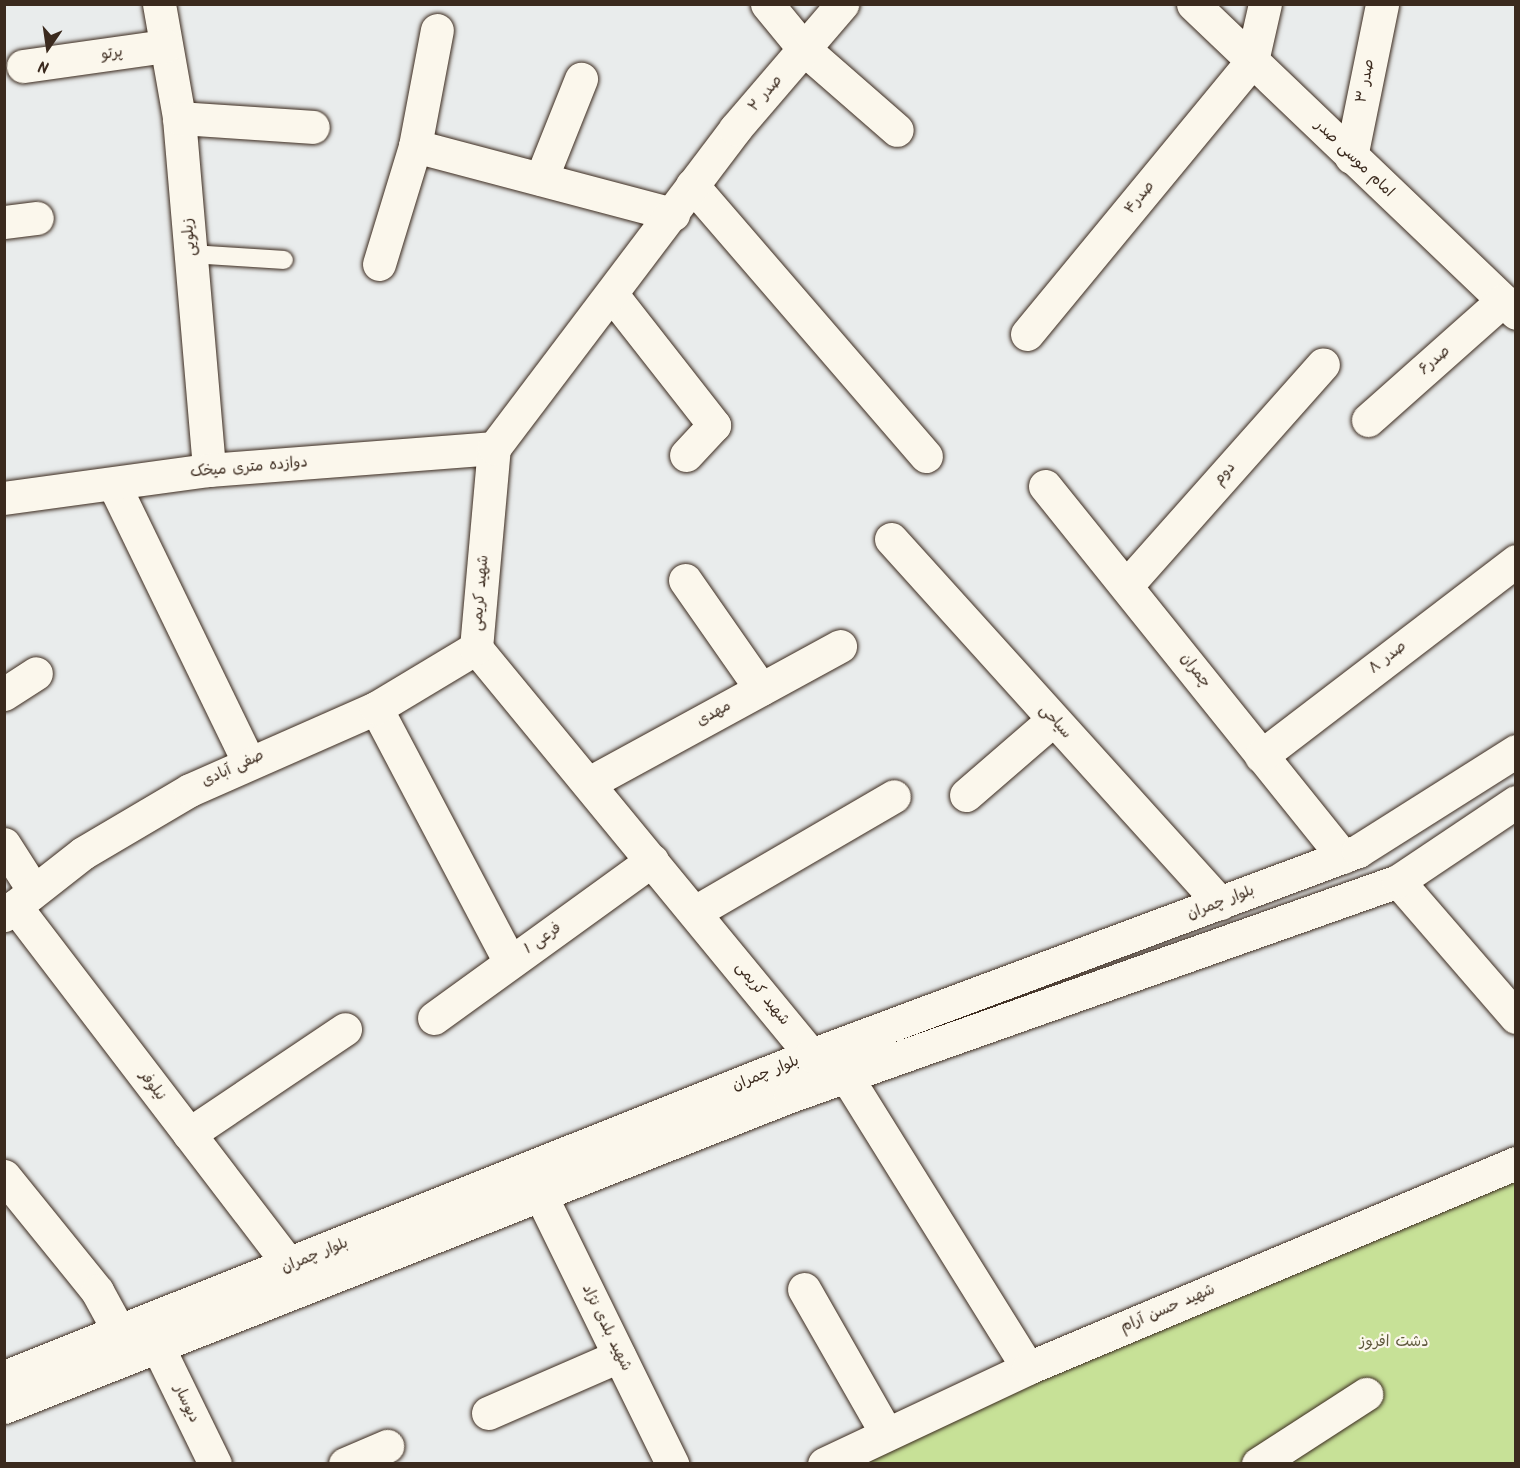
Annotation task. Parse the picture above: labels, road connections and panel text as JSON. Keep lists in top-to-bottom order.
{
  "streets": {
    "street": [
      "پرتو",
      "صدر ۳",
      "صدر ۲",
      "امام موسی صدر",
      "صدر۴",
      "زیلویی",
      "صدر۶",
      "دوازده متری میخک",
      "دوم",
      "شهید کریمی",
      "صدر ۸",
      "چمران",
      "مهدی",
      "سیاحی",
      "صفی آبادی",
      "بلوار چمران",
      "فرعی 1",
      "نیلوفر",
      "شهید حسن آرام",
      "شهید بلدی نژاد",
      "دیوسار"
    ]
  },
  "crossings": [
    ["پرتو", "زیلویی"],
    ["صدر ۳", "امام موسی صدر"],
    ["امام موسی صدر", "صدر۴"],
    ["امام موسی صدر", "صدر۶"],
    ["زیلویی", "دوازده متری میخک"],
    ["دوازده متری میخک", "شهید کریمی"],
    ["دوم", "چمران"],
    ["شهید کریمی", "مهدی"],
    ["شهید کریمی", "صفی آبادی"],
    ["شهید کریمی", "بلوار چمران"],
    ["شهید کریمی", "فرعی 1"],
    ["صدر ۸", "چمران"],
    ["چمران", "بلوار چمران"],
    ["سیاحی", "بلوار چمران"],
    ["صفی آبادی", "نیلوفر"],
    ["بلوار چمران", "نیلوفر"],
    ["بلوار چمران", "شهید بلدی نژاد"],
    ["بلوار چمران", "دیوسار"]
  ],
  "parks": ["دشت افروز"],
  "north": "bottom"
}
